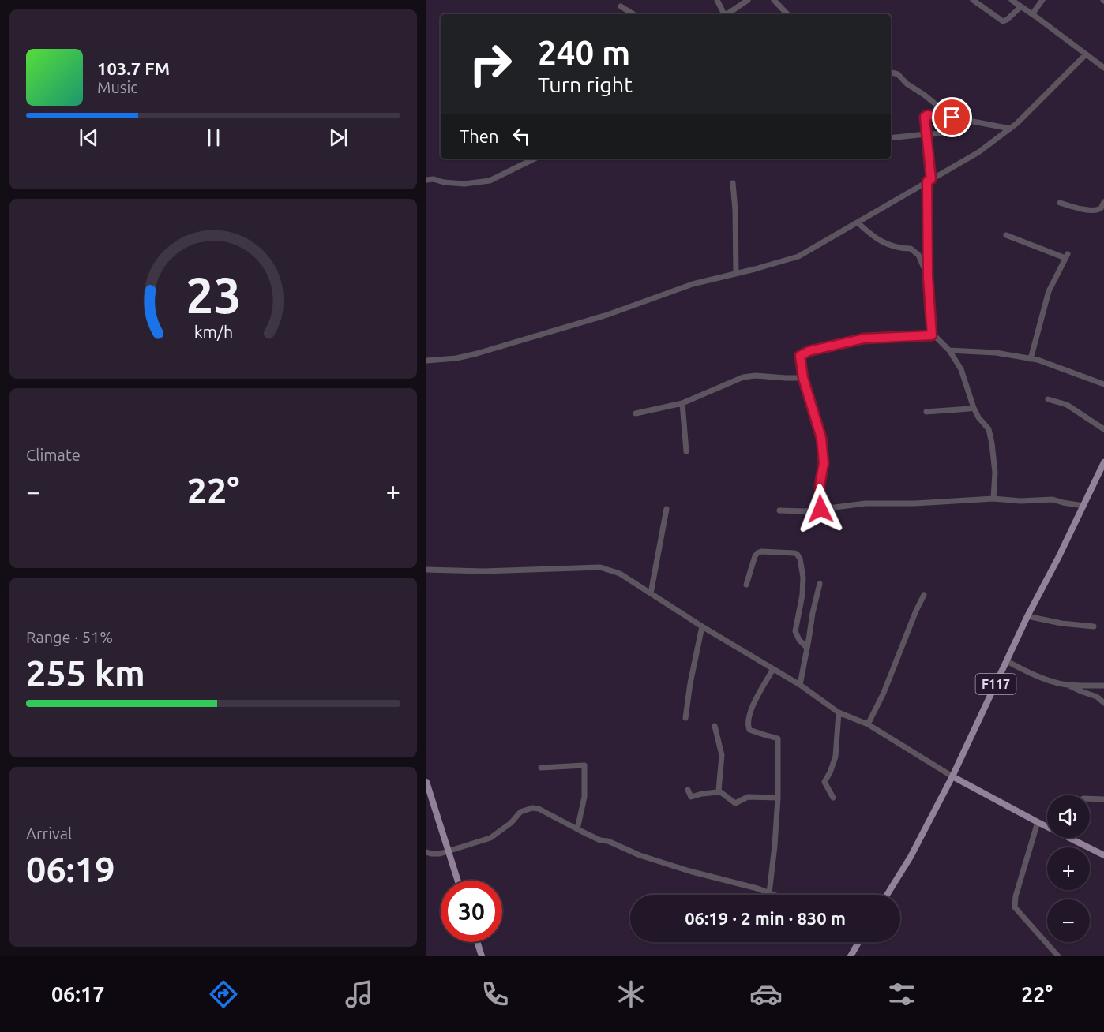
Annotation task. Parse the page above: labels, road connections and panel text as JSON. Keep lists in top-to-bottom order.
{
  "streets": {
    "main road": ["F117"]
  },
  "page": {
    "turn": ["240 m", "Turn right"],
    "song": ["103.7 FM", "Music"],
    "then": "Then",
    "tile": [
      "Climate",
      ["Range · 51%", "255 km"],
      ["Arrival", "06:19"]
    ],
    "heat": ["−", "22°", "+"],
    "map_buttons": ["+", "−"],
    "limit": "30",
    "trip": "06:19 · 2 min · 830 m",
    "tabs": ["06:17", "22°"],
    "gauge": ["23", "km/h"]
  }
}
